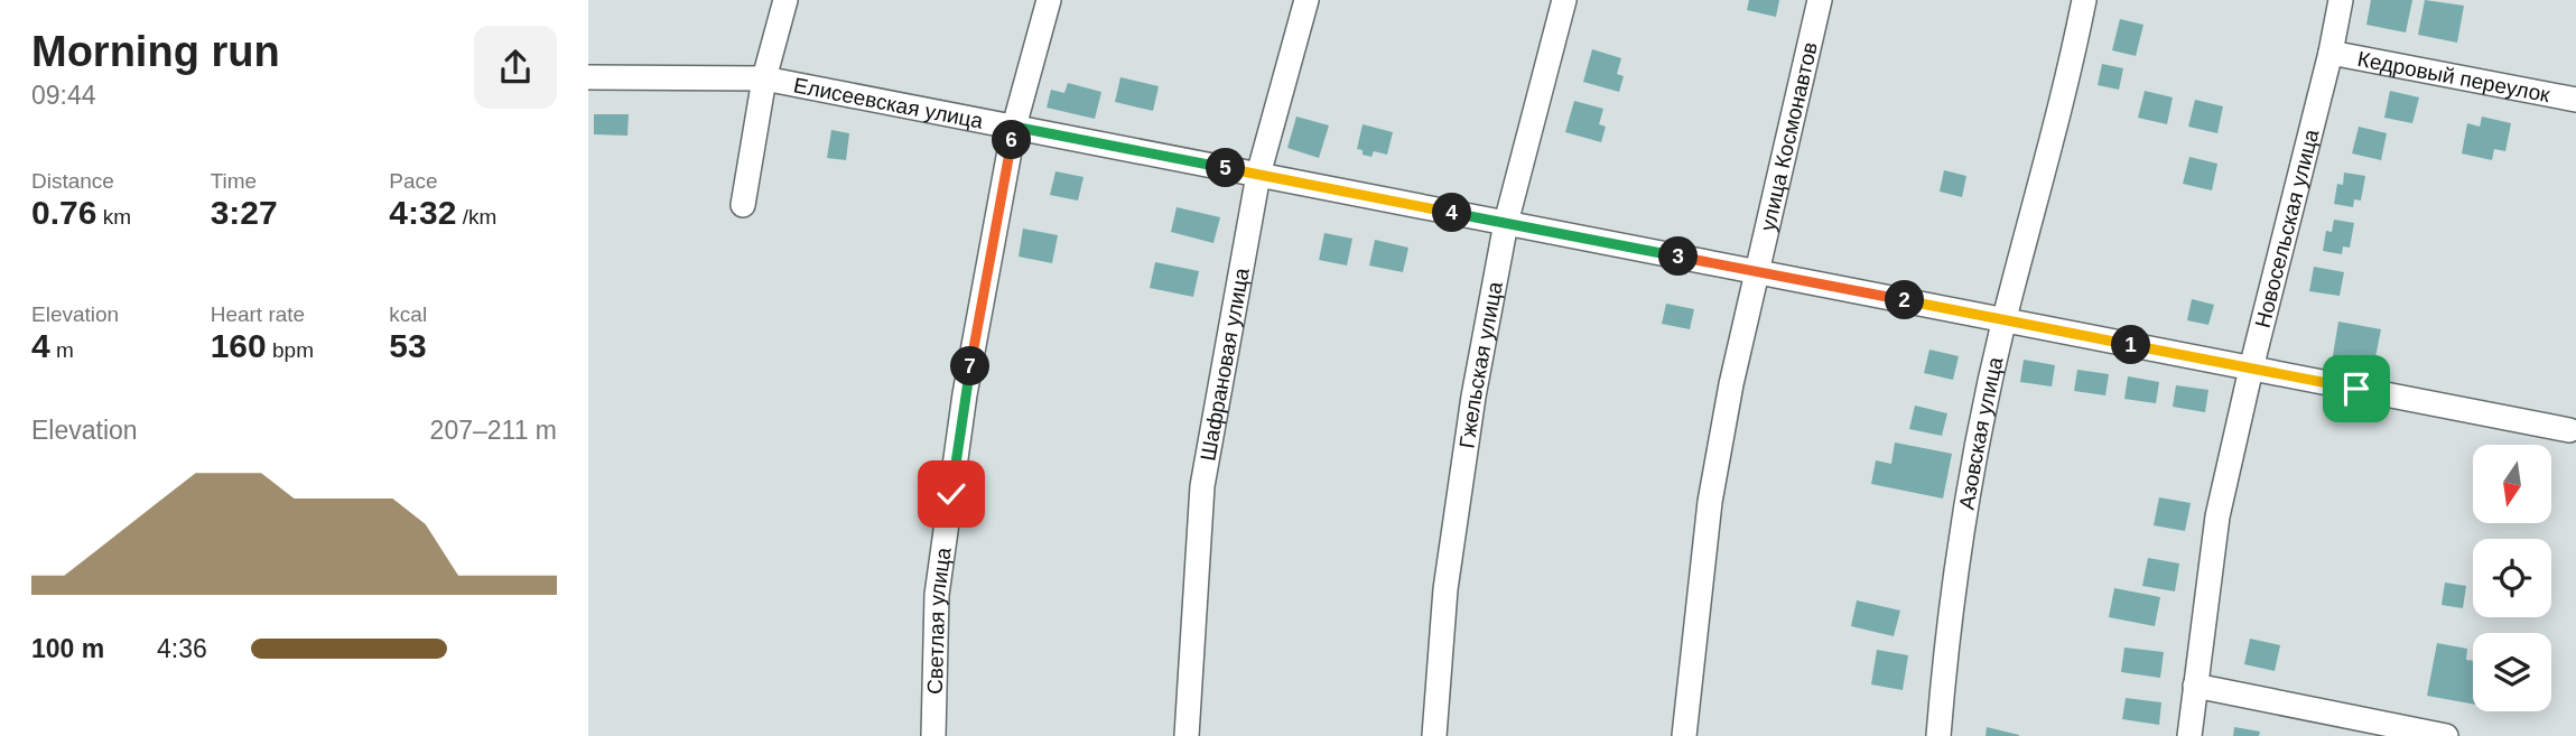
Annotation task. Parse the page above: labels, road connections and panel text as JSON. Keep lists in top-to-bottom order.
{
  "streets": {
    "street": [
      "Кедровый переулок",
      "Елисеевская улица",
      "улица Космонавтов",
      "Новосельская улица",
      "Шафрановая улица",
      "Гжельская улица",
      "Азовская улица",
      "Светлая улица"
    ]
  },
  "crossings": [
    ["Кедровый переулок", "Новосельская улица"],
    ["Елисеевская улица", "улица Космонавтов"],
    ["Елисеевская улица", "Новосельская улица"],
    ["Елисеевская улица", "Шафрановая улица"],
    ["Елисеевская улица", "Гжельская улица"],
    ["Елисеевская улица", "Азовская улица"],
    ["Елисеевская улица", "Светлая улица"]
  ],
  "north": "bottom",
  "page": {
    "heading": ["Morning run", "09:44"],
    "pins": [
      "6",
      "5",
      "4",
      "3",
      "2",
      "1",
      "7"
    ],
    "stats": [
      ["Distance", "0.76 km"],
      ["Time", "3:27"],
      ["Pace", "4:32 /km"],
      ["Elevation", "4 m"],
      ["Heart rate", "160 bpm"],
      ["kcal", "53"]
    ],
    "chart": ["Elevation", "207–211 m"],
    "list": [
      {
        "name": "100 m",
        "note": "4:36"
      }
    ]
  }
}
